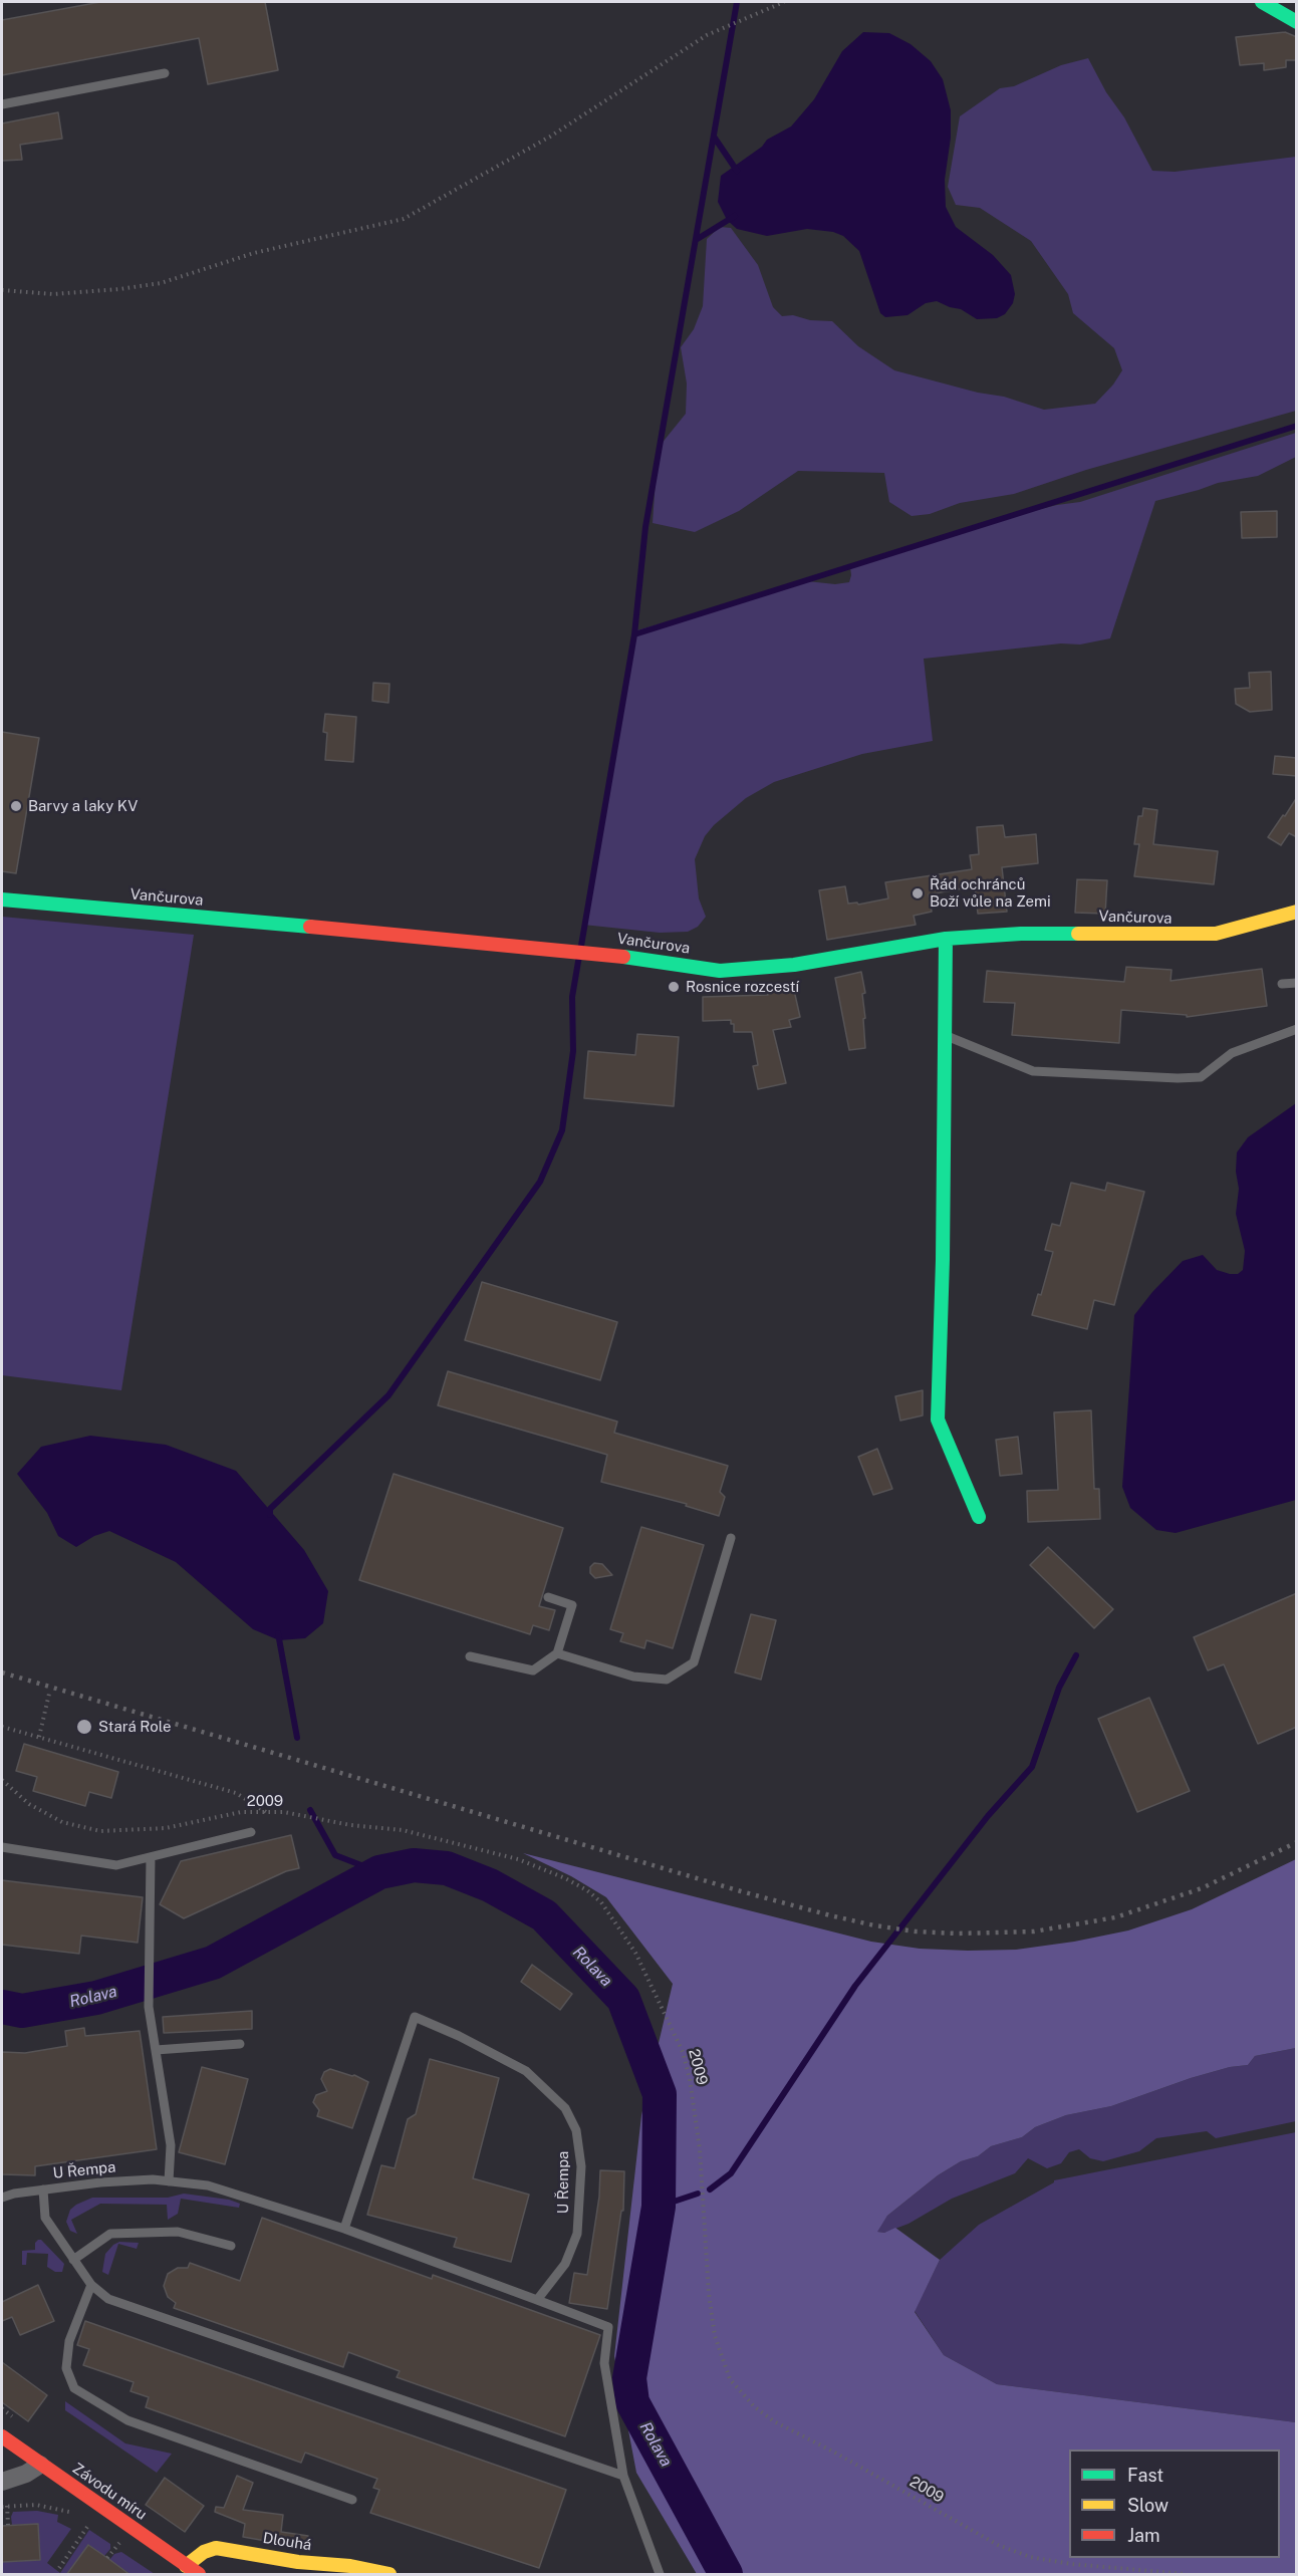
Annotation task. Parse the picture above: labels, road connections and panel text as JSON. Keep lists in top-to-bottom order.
{
  "streets": {
    "street": ["Vančurova", "Závodu míru", "Dlouhá"],
    "lane": ["U Řempa"],
    "path": ["2009"]
  },
  "crossings": [
    ["Závodu míru", "Dlouhá"]
  ],
  "water": ["Rolava"],
  "places": [
    "Barvy a laky KV",
    "Řád ochránců Boží vůle na Zemi",
    "Rosnice rozcestí",
    "Stará Role"
  ],
  "legend": ["Fast", "Slow", "Jam"]
}
